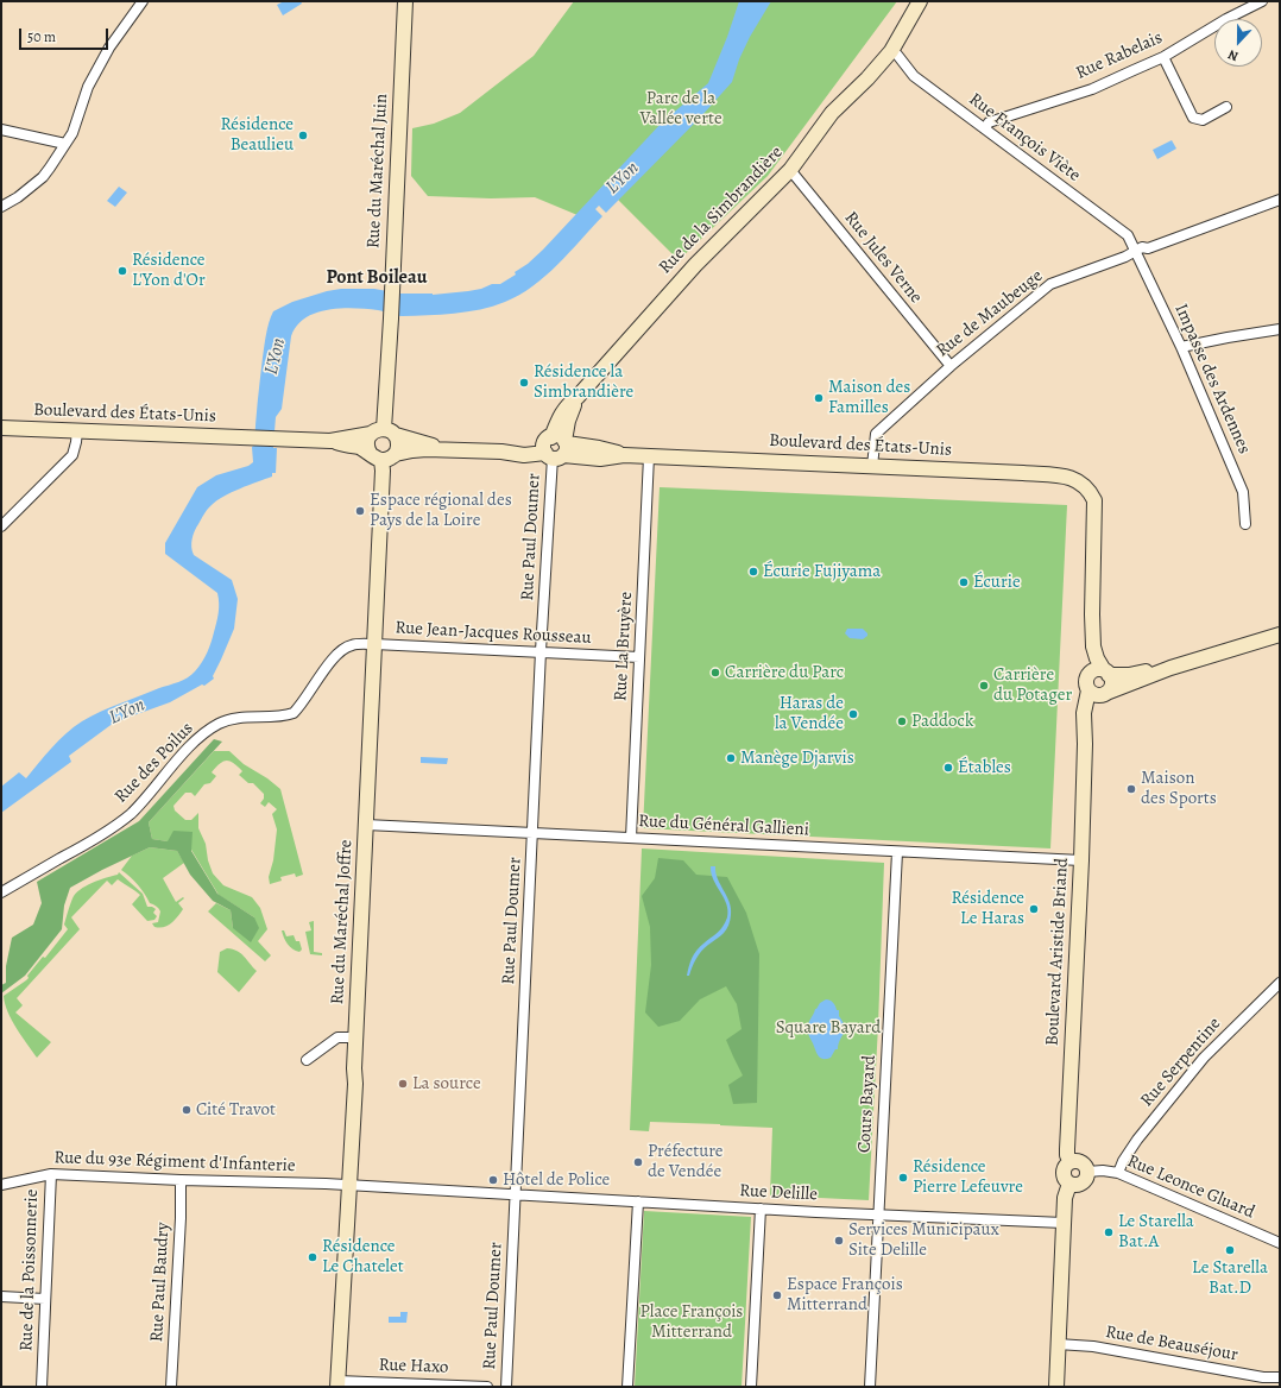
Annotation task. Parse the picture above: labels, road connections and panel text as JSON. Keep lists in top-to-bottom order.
{
  "streets": {
    "main road": [
      "Rue du Maréchal Juin",
      "Rue de la Simbrandière",
      "Boulevard des États-Unis",
      "Rue du Maréchal Joffre",
      "Boulevard Aristide Briand"
    ],
    "street": [
      "Rue Rabelais",
      "Rue François Viète",
      "Rue Jules Verne",
      "Rue de Maubeuge",
      "Impasse des Ardennes",
      "Rue Paul Doumer",
      "Rue Jean-Jacques Rousseau",
      "Rue La Bruyère",
      "Rue des Poilus",
      "Rue du Général Gallieni",
      "Rue Serpentine",
      "Cours Bayard",
      "Rue du 93e Régiment d'Infanterie",
      "Rue Leonce Gluard",
      "Rue Delille",
      "Rue de la Poissonnerie",
      "Rue Paul Baudry",
      "Rue de Beauséjour",
      "Rue Haxo"
    ]
  },
  "crossings": [
    ["Rue Rabelais", "Rue François Viète"],
    ["Rue François Viète", "Rue de la Simbrandière"],
    ["Rue François Viète", "Rue de Maubeuge"],
    ["Rue François Viète", "Impasse des Ardennes"],
    ["Rue du Maréchal Juin", "Boulevard des États-Unis"],
    ["Rue du Maréchal Juin", "Rue du Maréchal Joffre"],
    ["Rue de la Simbrandière", "Rue Jules Verne"],
    ["Rue de la Simbrandière", "Boulevard des États-Unis"],
    ["Rue de la Simbrandière", "Rue Paul Doumer"],
    ["Rue Jules Verne", "Rue de Maubeuge"],
    ["Rue de Maubeuge", "Impasse des Ardennes"],
    ["Rue de Maubeuge", "Boulevard des États-Unis"],
    ["Boulevard des États-Unis", "Rue Paul Doumer"],
    ["Boulevard des États-Unis", "Rue La Bruyère"],
    ["Boulevard des États-Unis", "Rue du Maréchal Joffre"],
    ["Boulevard des États-Unis", "Boulevard Aristide Briand"],
    ["Rue Paul Doumer", "Rue Jean-Jacques Rousseau"],
    ["Rue Paul Doumer", "Rue du Général Gallieni"],
    ["Rue Paul Doumer", "Rue Delille"],
    ["Rue Jean-Jacques Rousseau", "Rue La Bruyère"],
    ["Rue Jean-Jacques Rousseau", "Rue des Poilus"],
    ["Rue Jean-Jacques Rousseau", "Rue du Maréchal Joffre"],
    ["Rue La Bruyère", "Rue du Général Gallieni"],
    ["Rue des Poilus", "Rue du Maréchal Joffre"],
    ["Rue du Général Gallieni", "Rue du Maréchal Joffre"],
    ["Rue du Général Gallieni", "Boulevard Aristide Briand"],
    ["Rue du Général Gallieni", "Cours Bayard"],
    ["Rue du Maréchal Joffre", "Rue du 93e Régiment d'Infanterie"],
    ["Rue du Maréchal Joffre", "Rue Delille"],
    ["Rue du Maréchal Joffre", "Rue Haxo"],
    ["Boulevard Aristide Briand", "Rue Leonce Gluard"],
    ["Boulevard Aristide Briand", "Rue Delille"],
    ["Boulevard Aristide Briand", "Rue de Beauséjour"],
    ["Rue Serpentine", "Rue Leonce Gluard"],
    ["Cours Bayard", "Rue Delille"],
    ["Rue du 93e Régiment d'Infanterie", "Rue Delille"],
    ["Rue du 93e Régiment d'Infanterie", "Rue de la Poissonnerie"],
    ["Rue du 93e Régiment d'Infanterie", "Rue Paul Baudry"]
  ],
  "districts": ["Pont Boileau"],
  "water": ["L'Yon"],
  "parks": ["Parc de la Vallée verte", "Square Bayard", "Place François Mitterrand"],
  "places": [
    "Résidence Beaulieu",
    "Résidence L'Yon d'Or",
    "Résidence la Simbrandière",
    "Maison des Familles",
    "Espace régional des Pays de la Loire",
    "Écurie Fujiyama",
    "Écurie",
    "Carrière du Parc",
    "Carrière du Potager",
    "Haras de la Vendée",
    "Paddock",
    "Manège Djarvis",
    "Étables",
    "Maison des Sports",
    "Résidence Le Haras",
    "La source",
    "Cité Travot",
    "Préfecture de Vendée",
    "Résidence Pierre Lefeuvre",
    "Hôtel de Police",
    "Le Starella Bat.A",
    "Services Municipaux Site Delille",
    "Le Starella Bat.D",
    "Résidence Le Chatelet",
    "Espace François Mitterrand"
  ],
  "scale_bar": "50 m",
  "north": "bottom"
}
